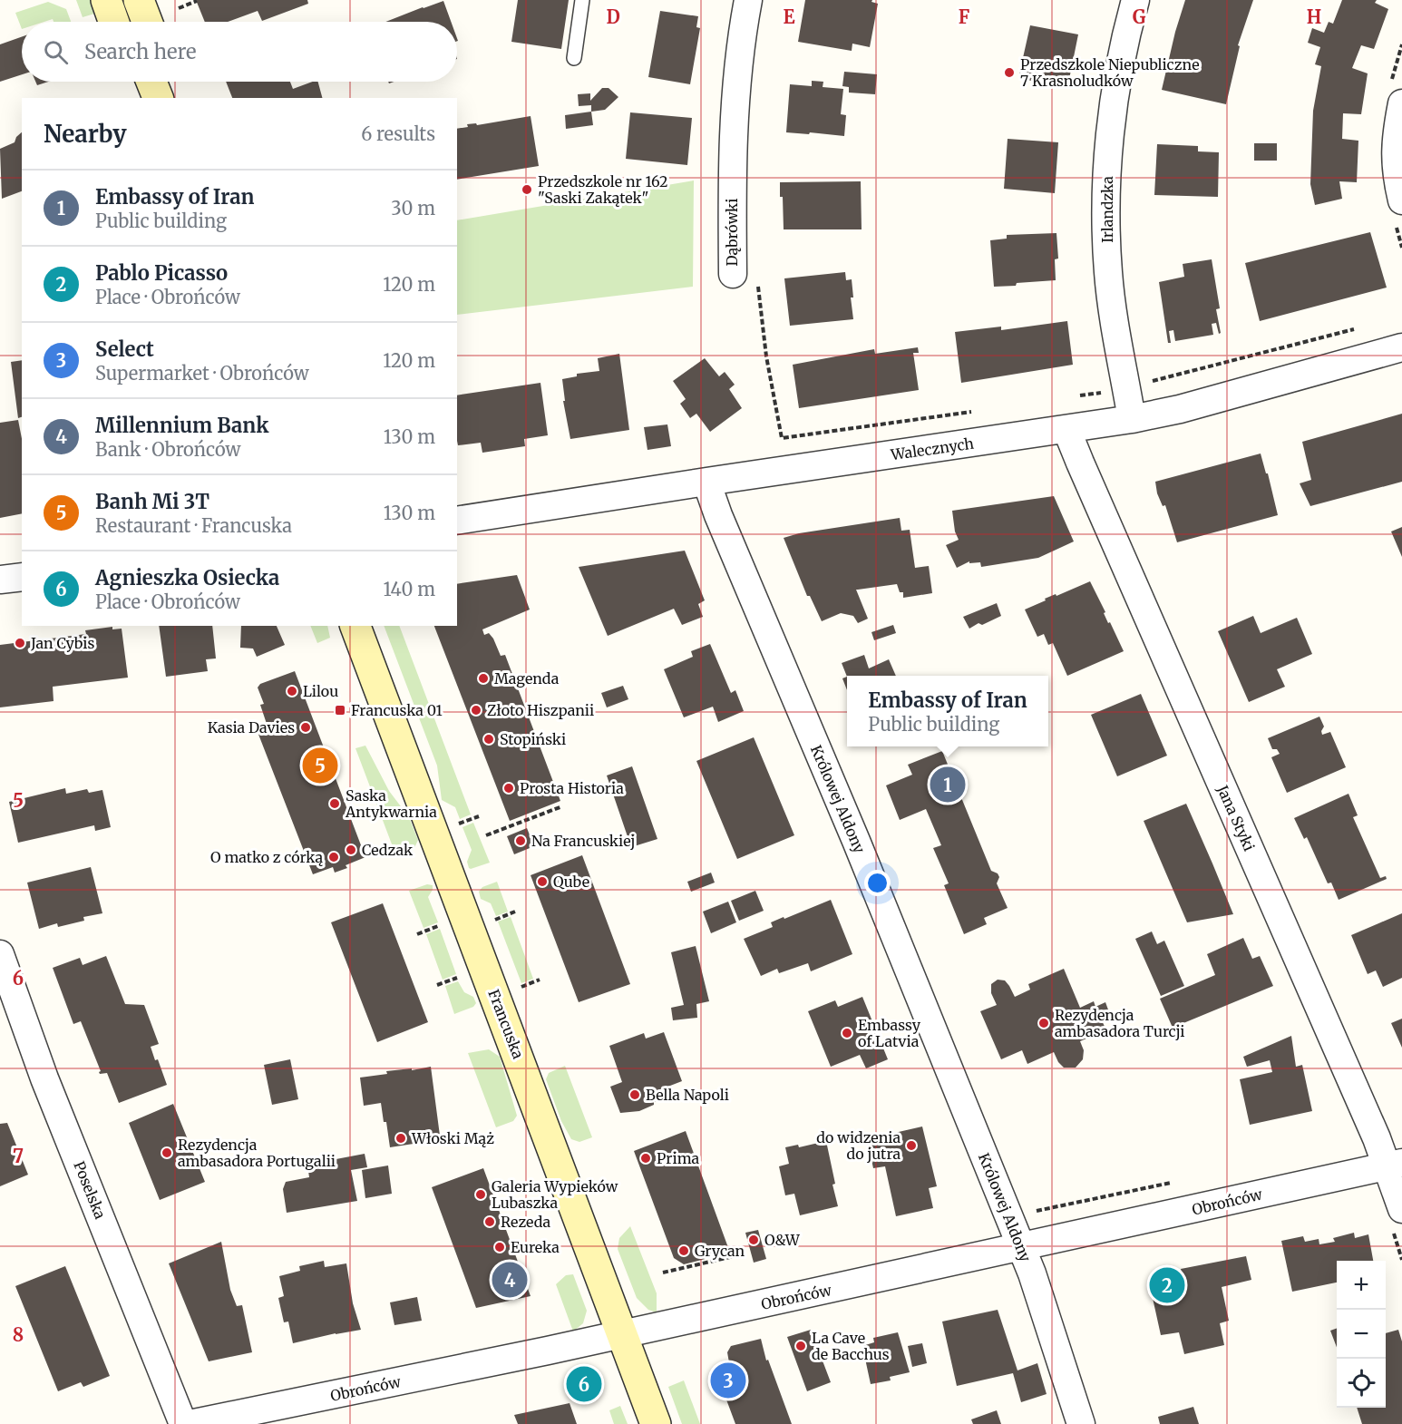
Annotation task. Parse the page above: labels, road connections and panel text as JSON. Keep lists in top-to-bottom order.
{
  "streets": {
    "street": [
      "Irlandzka",
      "Dąbrówki",
      "Walecznych",
      "Królowej Aldony",
      "Jana Styki",
      "Francuska",
      "Poselska",
      "Obrońców"
    ]
  },
  "crossings": [
    ["Irlandzka", "Walecznych"],
    ["Walecznych", "Królowej Aldony"],
    ["Walecznych", "Jana Styki"],
    ["Królowej Aldony", "Obrońców"],
    ["Jana Styki", "Obrońców"],
    ["Francuska", "Obrońców"]
  ],
  "places": {
    "other": [
      "Przedszkole Niepubliczne 7 Krasnoludków",
      "Przedszkole nr 162 \"Saski Zakątek\"",
      "Jan Cybis",
      "Magenda",
      "Lilou",
      "Złoto Hiszpanii",
      "Kasia Davies",
      "Stopiński",
      "Prosta Historia",
      "Saska Antykwarnia",
      "Na Francuskiej",
      "Cedzak",
      "O matko z córką",
      "Qube",
      "Rezydencja ambasadora Turcji",
      "Embassy of Latvia",
      "Bella Napoli",
      "Włoski Mąż",
      "do widzenia do jutra",
      "Rezydencja ambasadora Portugalii",
      "Prima",
      "Galeria Wypieków Lubaszka",
      "Rezeda",
      "O&W",
      "Eureka",
      "Grycan",
      "La Cave de Bacchus"
    ],
    "transit": ["Francuska 01"]
  },
  "page": {
    "search": "Search here",
    "heading": ["Nearby", "6 results"],
    "list": [
      {
        "mark": "1",
        "name": "Embassy of Iran",
        "note": "Public building",
        "value": "30 m"
      },
      {
        "mark": "2",
        "name": "Pablo Picasso",
        "note": "Place · Obrońców",
        "value": "120 m"
      },
      {
        "mark": "3",
        "name": "Select",
        "note": "Supermarket · Obrońców",
        "value": "120 m"
      },
      {
        "mark": "4",
        "name": "Millennium Bank",
        "note": "Bank · Obrońców",
        "value": "130 m"
      },
      {
        "mark": "5",
        "name": "Banh Mi 3T",
        "note": "Restaurant · Francuska",
        "value": "130 m"
      },
      {
        "mark": "6",
        "name": "Agnieszka Osiecka",
        "note": "Place · Obrońców",
        "value": "140 m"
      }
    ],
    "popup": ["Embassy of Iran", "Public building"],
    "pins": [
      "5",
      "1",
      "4",
      "2",
      "3",
      "6"
    ],
    "map_buttons": ["+", "−"]
  },
  "grid": {
    "columns": [
      "D",
      "E",
      "F",
      "G",
      "H"
    ],
    "rows": [
      "5",
      "6",
      "7",
      "8"
    ]
  }
}
